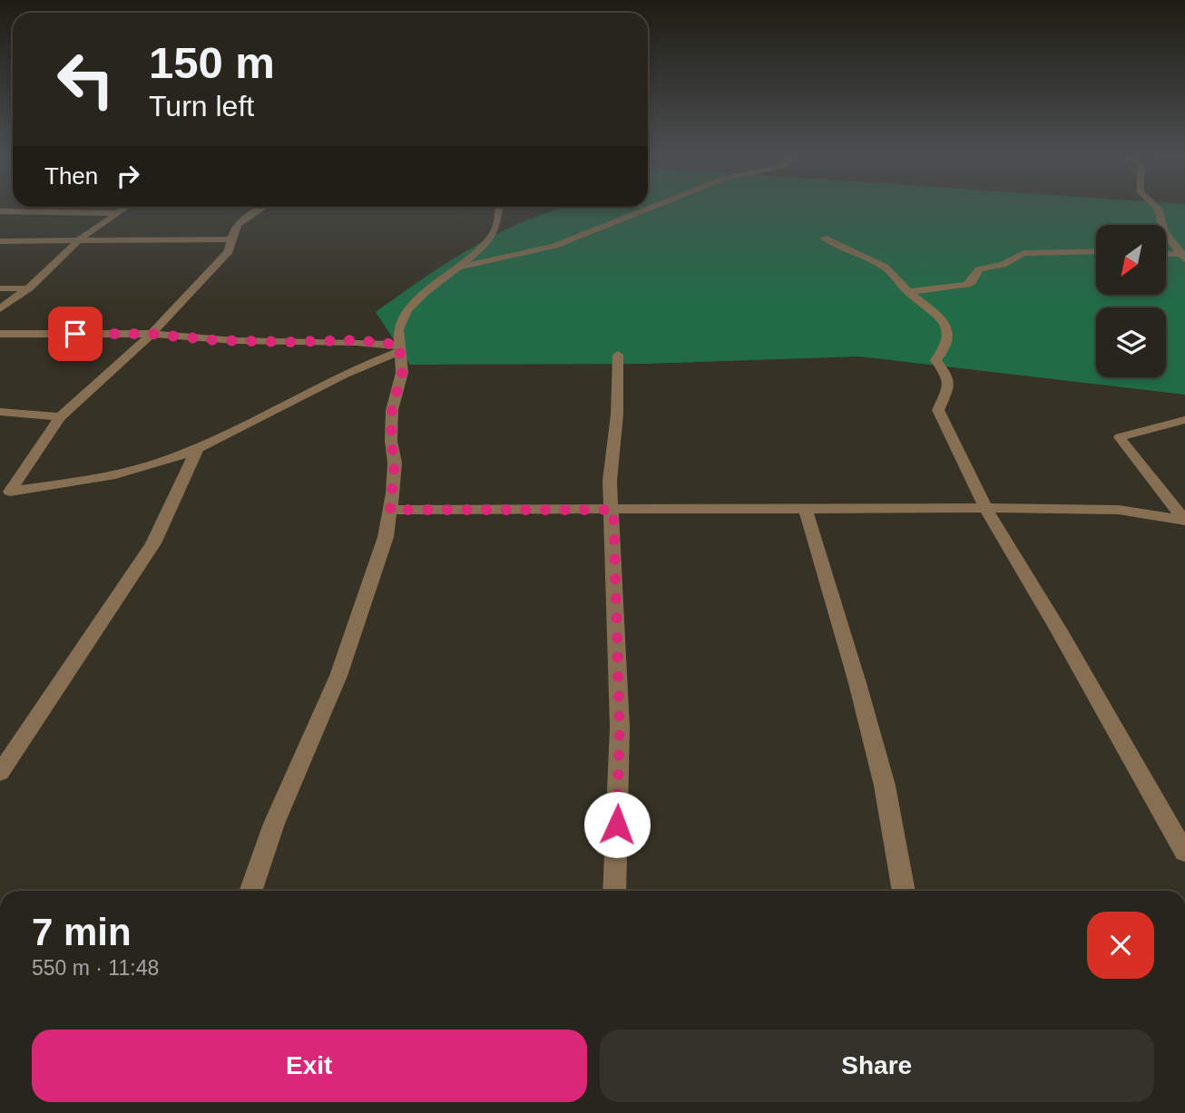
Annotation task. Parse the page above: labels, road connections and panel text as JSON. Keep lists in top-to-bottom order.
{
  "north": "bottom left",
  "page": {
    "turn": ["150 m", "Turn left"],
    "then": "Then",
    "heading": ["7 min", "550 m · 11:48"],
    "buttons": ["Exit", "Share"]
  }
}
